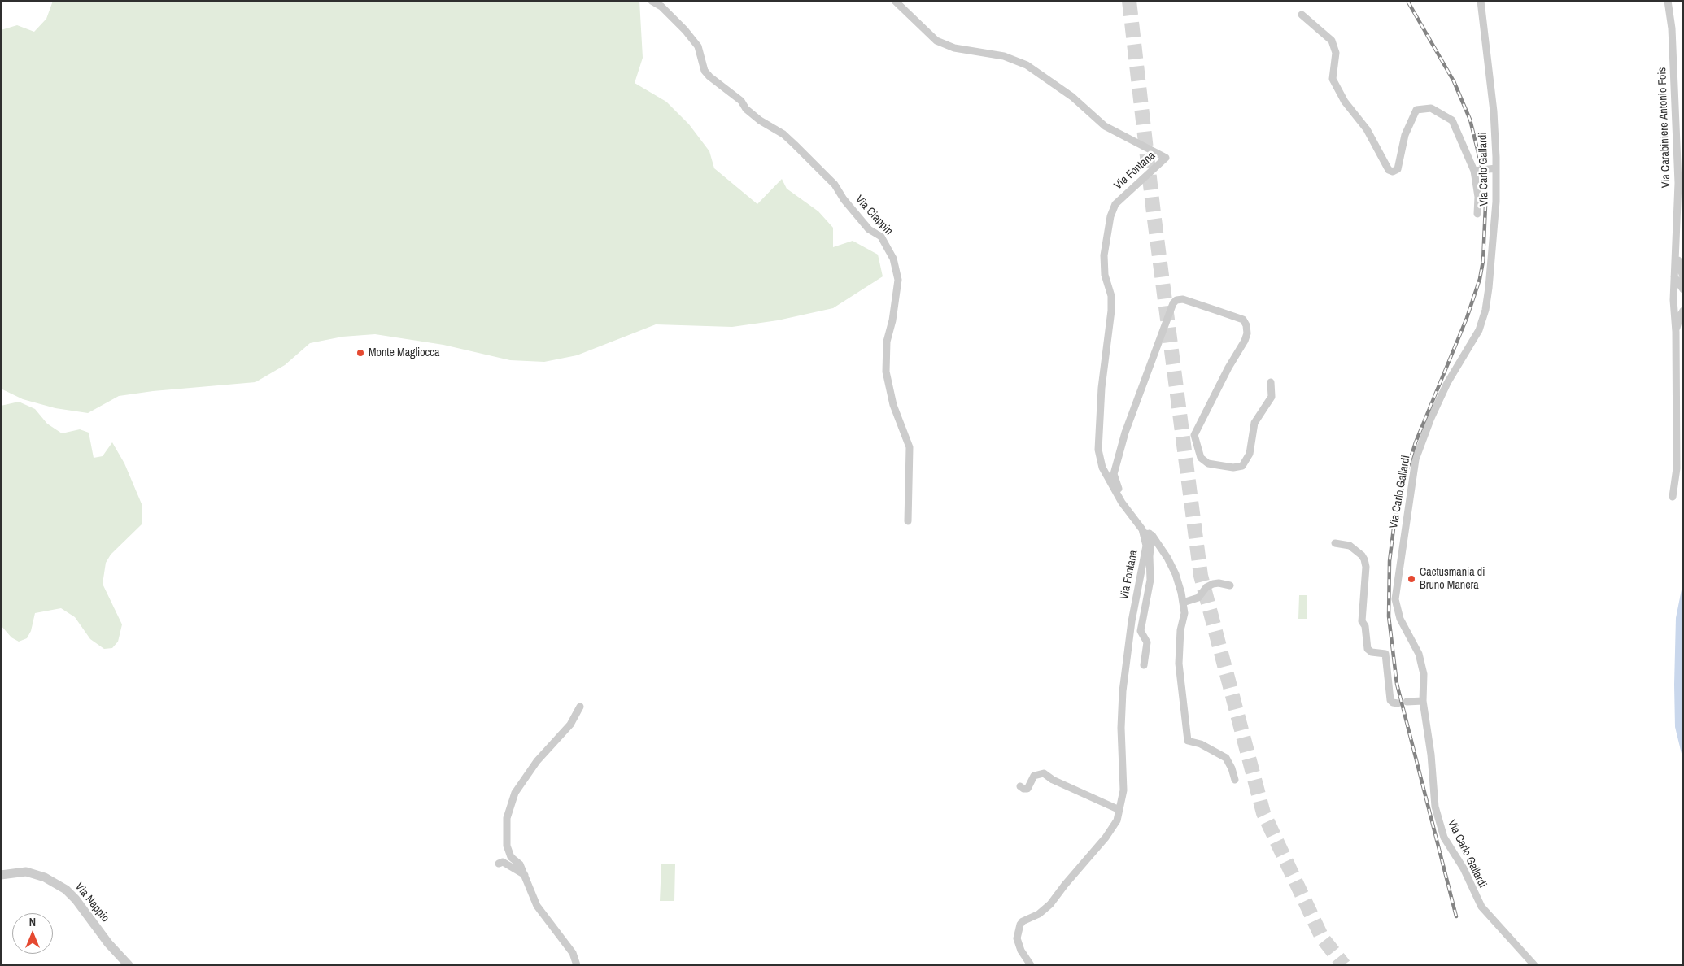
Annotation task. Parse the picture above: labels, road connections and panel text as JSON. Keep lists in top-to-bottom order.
{
  "streets": {
    "street": [
      "Via Carabiniere Antonio Fois",
      "Via Carlo Gallardi",
      "Via Fontana",
      "Via Ciappin",
      "Via Nappio"
    ]
  },
  "places": ["Monte Magliocca", "Cactusmania di Bruno Manera"],
  "north": "top"
}
